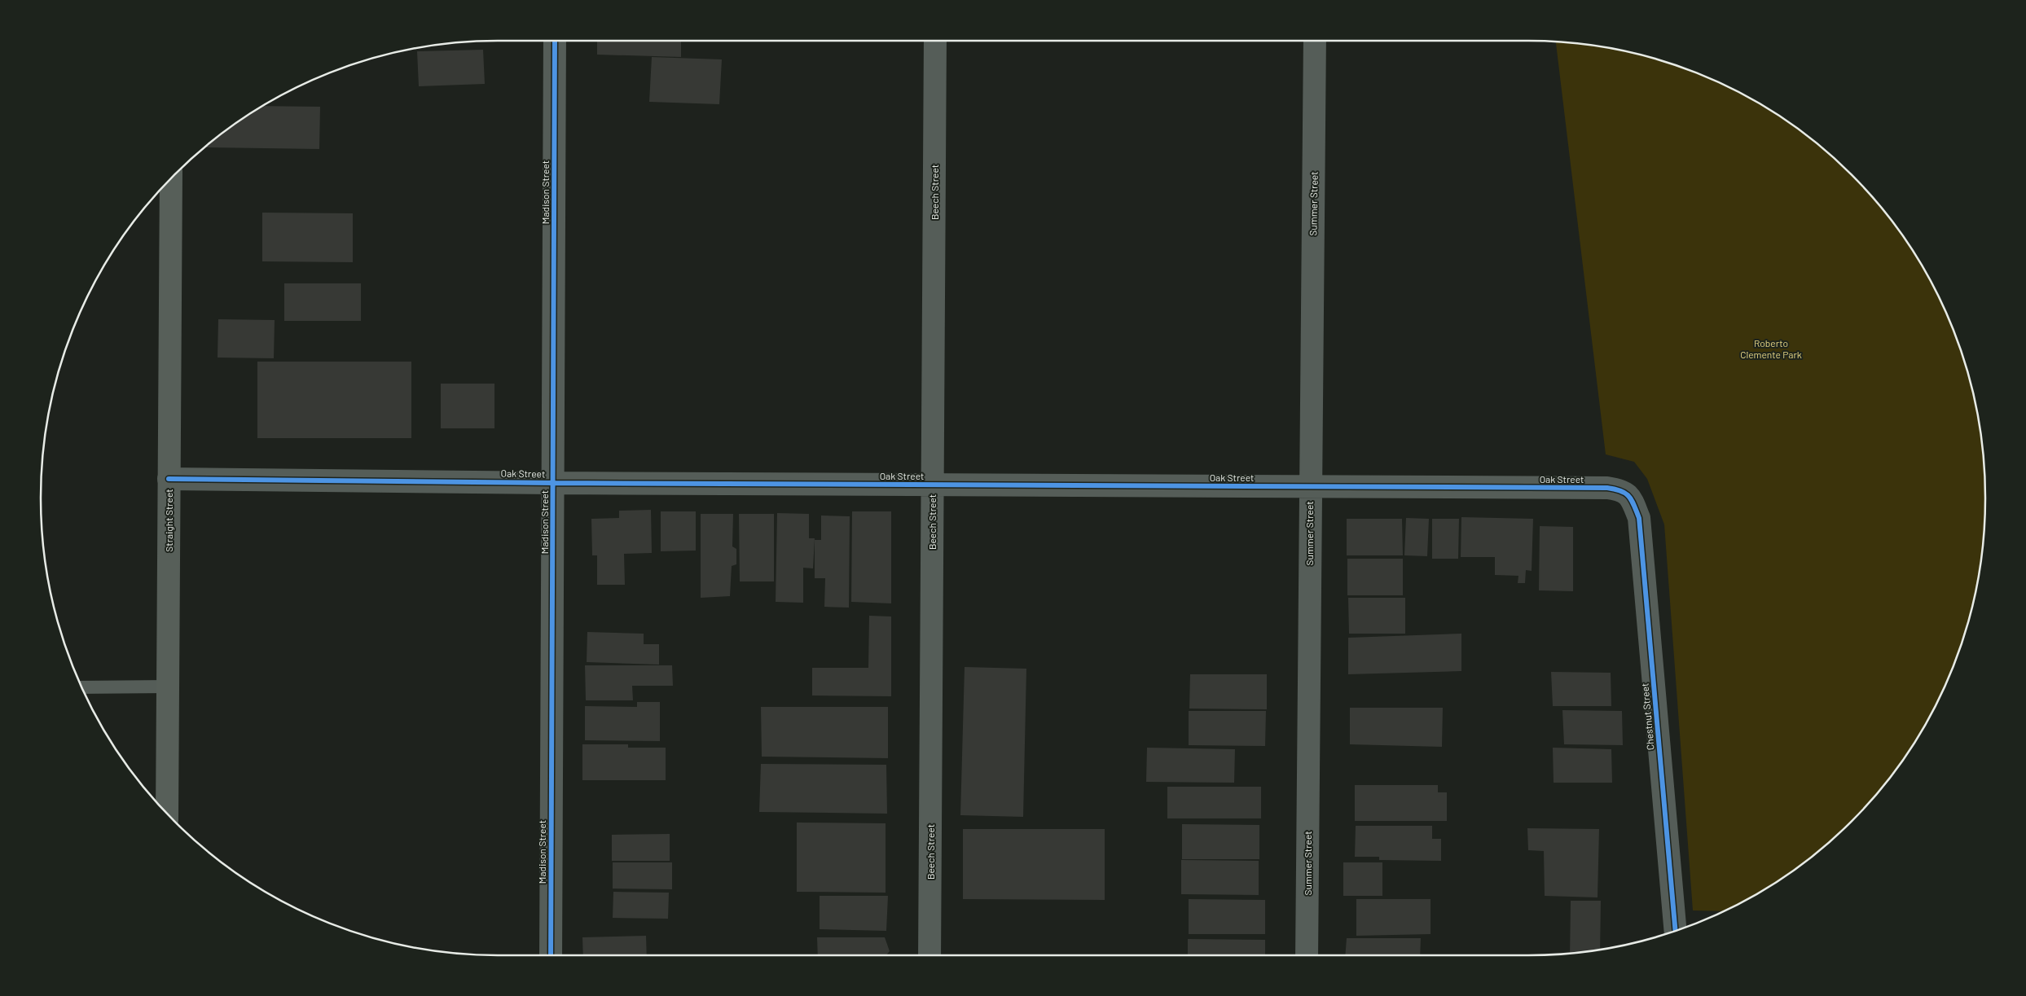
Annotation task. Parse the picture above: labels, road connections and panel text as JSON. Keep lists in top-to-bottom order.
{
  "streets": {
    "main road": ["Straight Street"],
    "street": [
      "Madison Street",
      "Beech Street",
      "Summer Street",
      "Oak Street",
      "Chestnut Street"
    ]
  },
  "crossings": [
    ["Madison Street", "Oak Street"],
    ["Beech Street", "Oak Street"],
    ["Summer Street", "Oak Street"],
    ["Oak Street", "Straight Street"],
    ["Oak Street", "Chestnut Street"]
  ],
  "parks": ["Roberto Clemente Park"]
}
